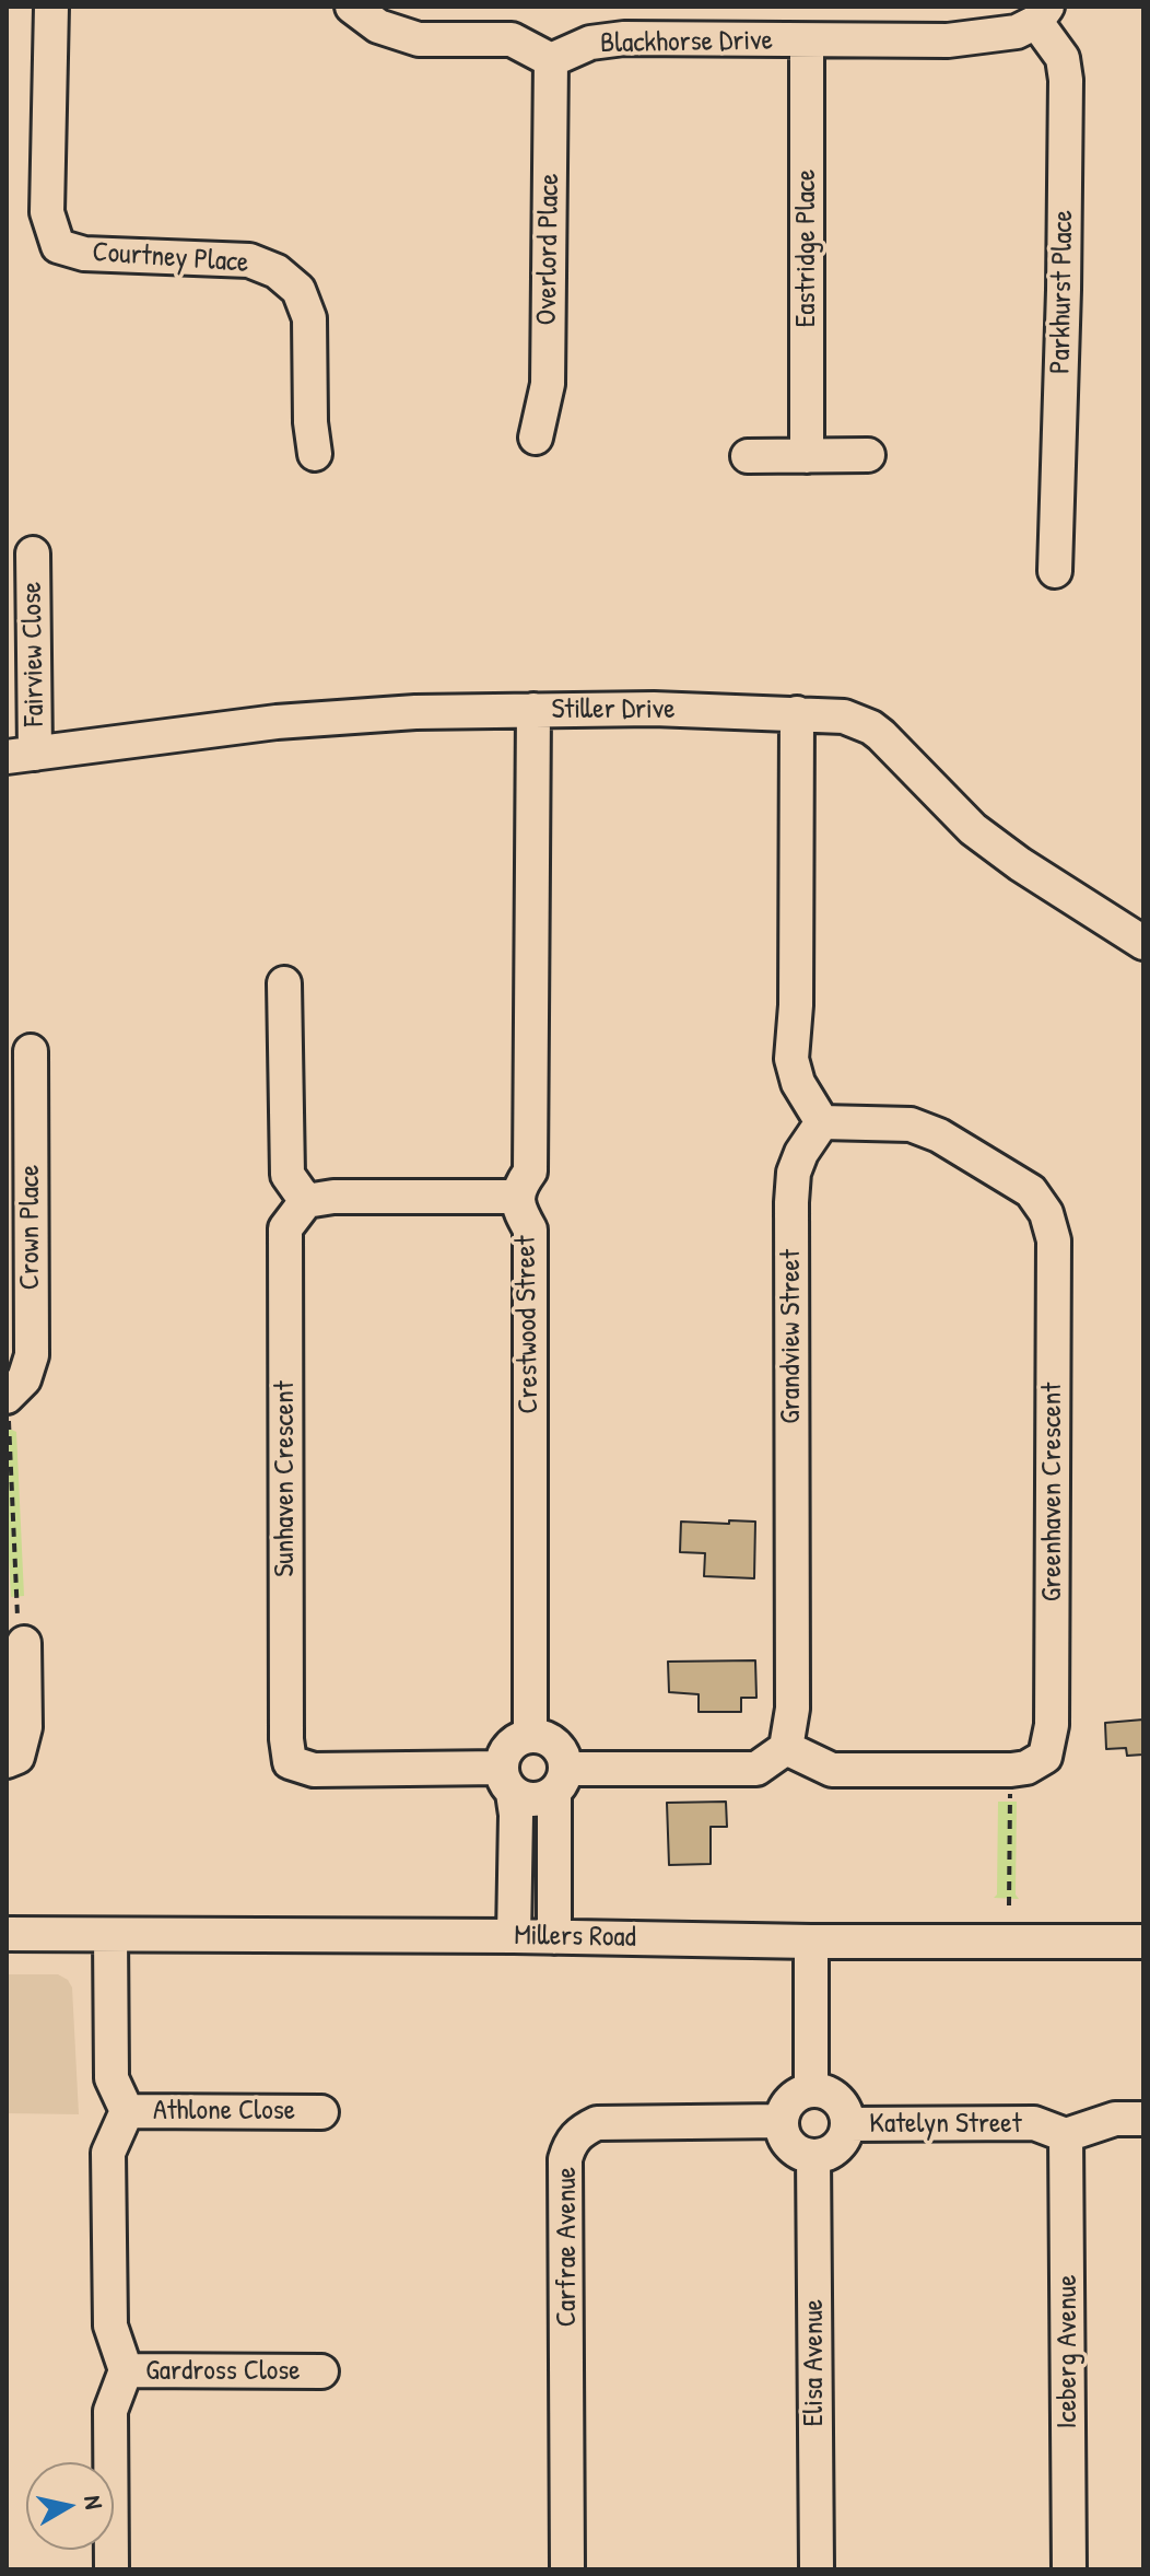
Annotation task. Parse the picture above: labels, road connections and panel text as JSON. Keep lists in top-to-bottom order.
{
  "streets": {
    "street": [
      "Blackhorse Drive",
      "Eastridge Place",
      "Overlord Place",
      "Courtney Place",
      "Parkhurst Place",
      "Fairview Close",
      "Stiller Drive",
      "Crown Place",
      "Crestwood Street",
      "Grandview Street",
      "Sunhaven Crescent",
      "Greenhaven Crescent",
      "Millers Road",
      "Athlone Close",
      "Katelyn Street",
      "Carfrae Avenue",
      "Iceberg Avenue",
      "Elisa Avenue",
      "Gardross Close"
    ]
  },
  "crossings": [
    ["Blackhorse Drive", "Eastridge Place"],
    ["Blackhorse Drive", "Overlord Place"],
    ["Blackhorse Drive", "Parkhurst Place"],
    ["Fairview Close", "Stiller Drive"],
    ["Stiller Drive", "Crestwood Street"],
    ["Crestwood Street", "Sunhaven Crescent"],
    ["Grandview Street", "Greenhaven Crescent"],
    ["Katelyn Street", "Carfrae Avenue"],
    ["Katelyn Street", "Iceberg Avenue"],
    ["Katelyn Street", "Elisa Avenue"],
    ["Carfrae Avenue", "Elisa Avenue"]
  ],
  "north": "right"
}
